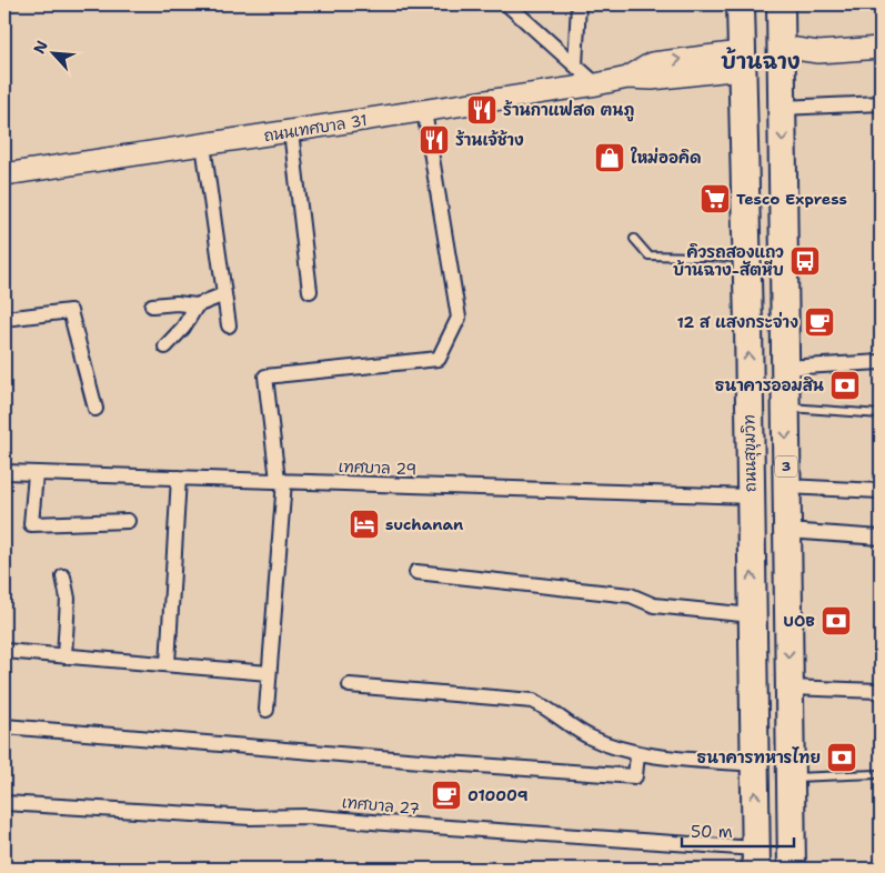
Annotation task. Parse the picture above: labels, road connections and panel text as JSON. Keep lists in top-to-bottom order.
{
  "streets": {
    "highway": ["ถนนสุขุมวิท", "3"],
    "main road": ["ถนนเทศบาล 31"],
    "street": ["เทศบาล 29", "เทศบาล 27"]
  },
  "crossings": [
    ["ถนนเทศบาล 31", "ถนนสุขุมวิท"],
    ["ถนนสุขุมวิท", "เทศบาล 29"],
    ["ถนนสุขุมวิท", "เทศบาล 27"]
  ],
  "districts": ["บ้านฉาง"],
  "places": {
    "restaurant": ["ร้านกาแฟสด ฅนภู", "ร้านเจ้ช้าง"],
    "shop": ["ใหม่ออคิด"],
    "supermarket": ["Tesco Express"],
    "bus stop": ["คิวรถสองแถว บ้านฉาง-สัตหีบ"],
    "cafe": ["12 ส แสงกระจ่าง", "010009"],
    "bank": ["ธนาคารออมสิน", "UOB", "ธนาคารทหารไทย"],
    "hotel": ["suchanan"]
  },
  "scale_bar": "50 m",
  "north": "top left"
}
